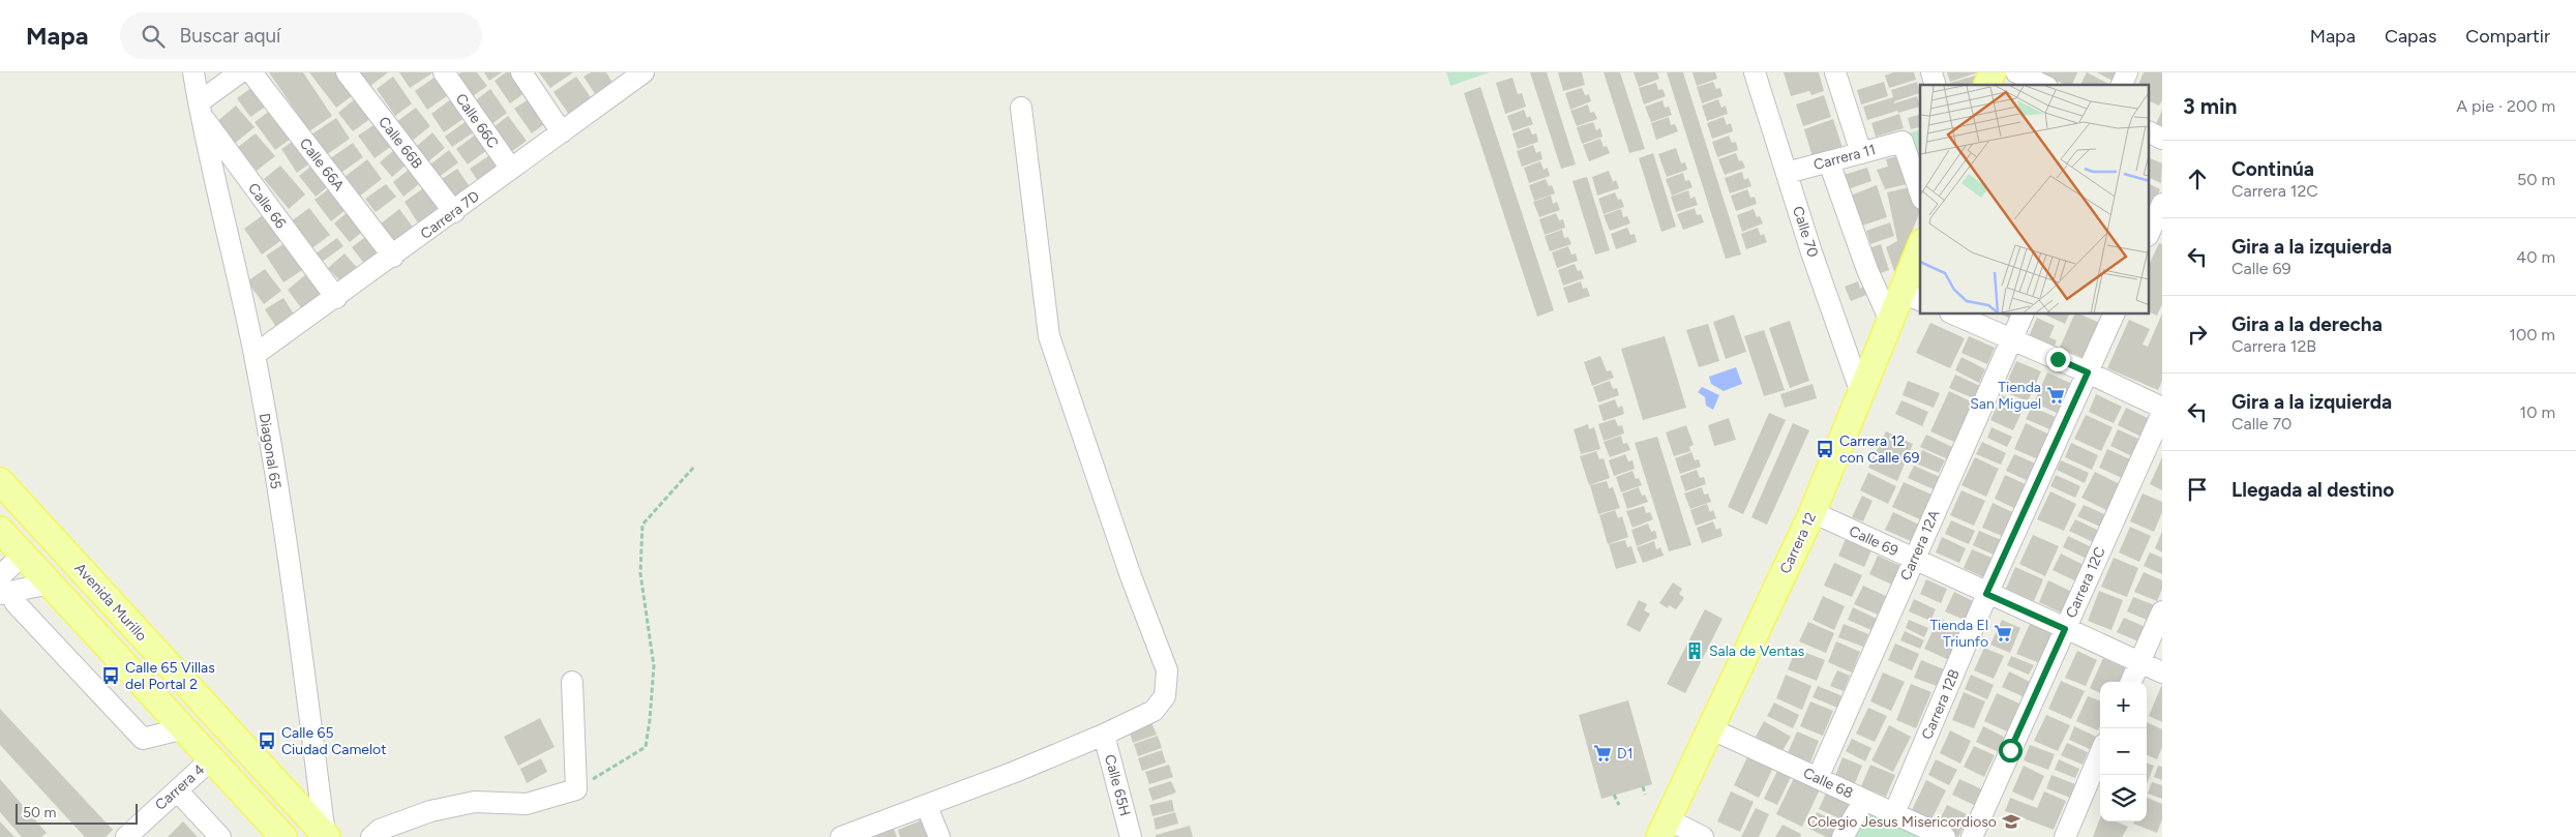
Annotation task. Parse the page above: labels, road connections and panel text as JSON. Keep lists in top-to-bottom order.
{
  "streets": {
    "main road": ["Carrera 12", "Avenida Murillo"],
    "street": [
      "Calle 66C",
      "Calle 66B",
      "Carrera 11",
      "Calle 66A",
      "Calle 66",
      "Carrera 7D",
      "Calle 70",
      "Diagonal 65",
      "Calle 69",
      "Carrera 12A",
      "Carrera 12C",
      "Carrera 12B",
      "Calle 68",
      "Calle 65H",
      "Carrera 4"
    ]
  },
  "crossings": [
    ["Calle 66C", "Carrera 7D"],
    ["Calle 66B", "Carrera 7D"],
    ["Carrera 11", "Calle 70"],
    ["Calle 66A", "Carrera 7D"],
    ["Calle 66", "Carrera 7D"],
    ["Calle 66", "Diagonal 65"],
    ["Carrera 7D", "Diagonal 65"],
    ["Calle 70", "Carrera 12"],
    ["Diagonal 65", "Avenida Murillo"],
    ["Calle 69", "Carrera 12"],
    ["Calle 69", "Carrera 12A"],
    ["Calle 69", "Carrera 12C"],
    ["Calle 69", "Carrera 12B"],
    ["Carrera 12", "Calle 68"],
    ["Carrera 12A", "Calle 68"],
    ["Carrera 12B", "Calle 68"]
  ],
  "places": {
    "supermarket": ["Tienda San Miguel", "Tienda El Triunfo", "D1"],
    "bus stop": ["Carrera 12 con Calle 69", "Calle 65 Villas del Portal 2", "Calle 65 Ciudad Camelot"],
    "building": ["Sala de Ventas"],
    "school or university": ["Colegio Jesus Misericordioso"]
  },
  "scale_bar": "50 m",
  "page": {
    "header": "Mapa",
    "search": "Buscar aquí",
    "nav": ["Mapa", "Capas", "Compartir"],
    "heading": ["3 min", "A pie · 200 m"],
    "list": [
      ["Continúa", "Carrera 12C", "50 m"],
      ["Gira a la izquierda", "Calle 69", "40 m"],
      ["Gira a la derecha", "Carrera 12B", "100 m"],
      ["Gira a la izquierda", "Calle 70", "10 m"],
      "Llegada al destino"
    ],
    "map_buttons": ["+", "−"],
    "scale": "50 m"
  }
}
